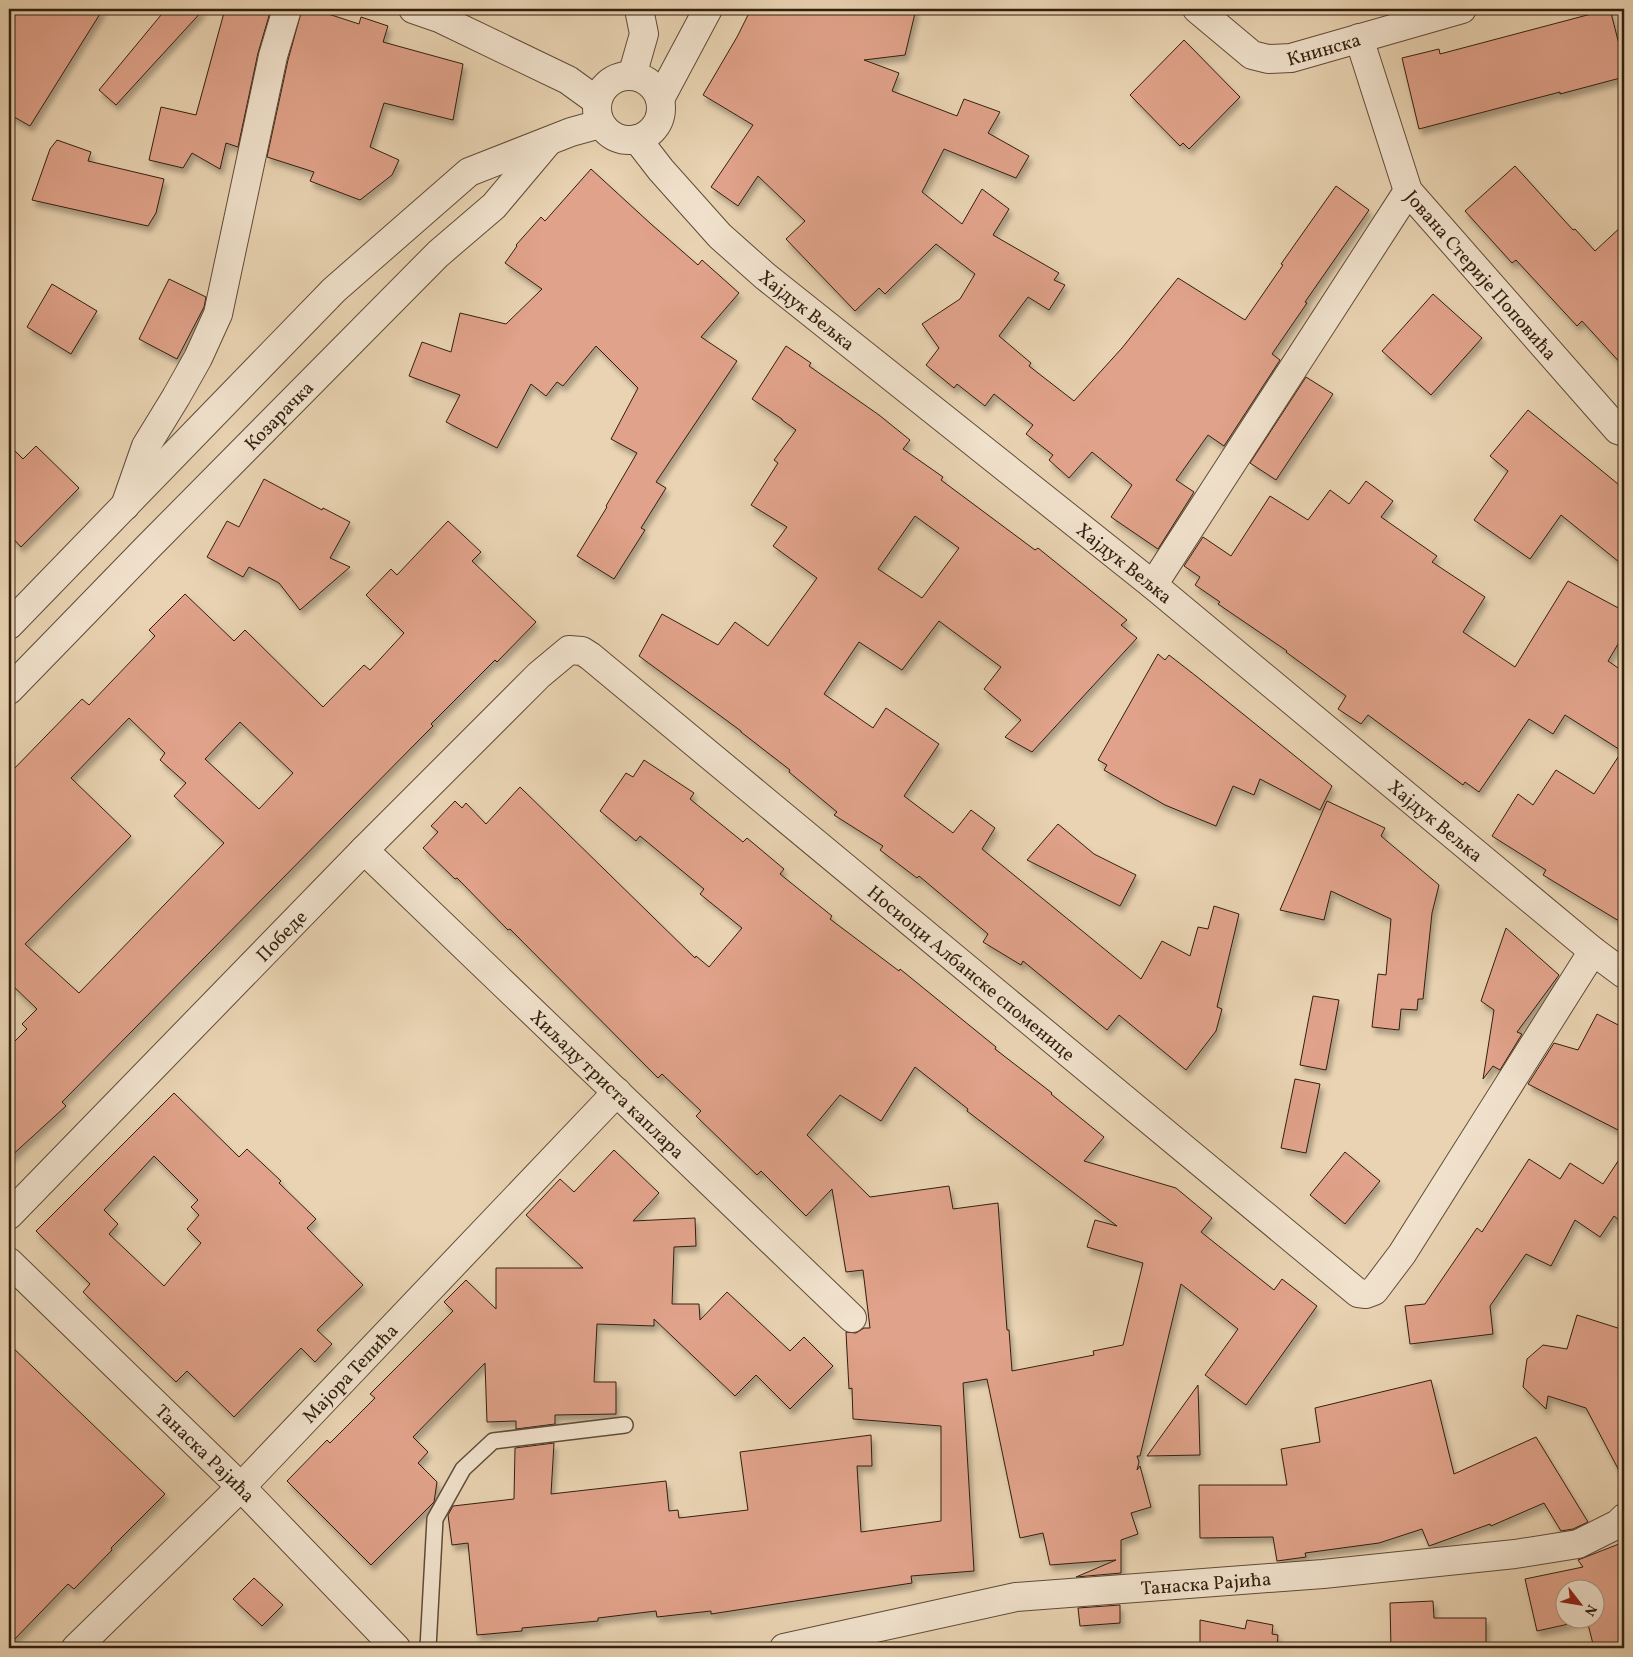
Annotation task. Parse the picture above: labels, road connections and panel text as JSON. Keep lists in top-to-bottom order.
{
  "streets": {
    "street": [
      "Книнска",
      "Јована Стерије Поповића",
      "Хајдук Вељка",
      "Козарачка",
      "Победе",
      "Носиоци Албанске споменице",
      "Хиљаду триста каплара",
      "Мајора Тепића",
      "Танаска Рајића"
    ]
  },
  "crossings": [
    ["Книнска", "Јована Стерије Поповића"],
    ["Хајдук Вељка", "Козарачка"],
    ["Хајдук Вељка", "Носиоци Албанске споменице"],
    ["Победе", "Носиоци Албанске споменице"],
    ["Победе", "Хиљаду триста каплара"],
    ["Хиљаду триста каплара", "Мајора Тепића"],
    ["Мајора Тепића", "Танаска Рајића"]
  ],
  "north": "bottom right"
}
